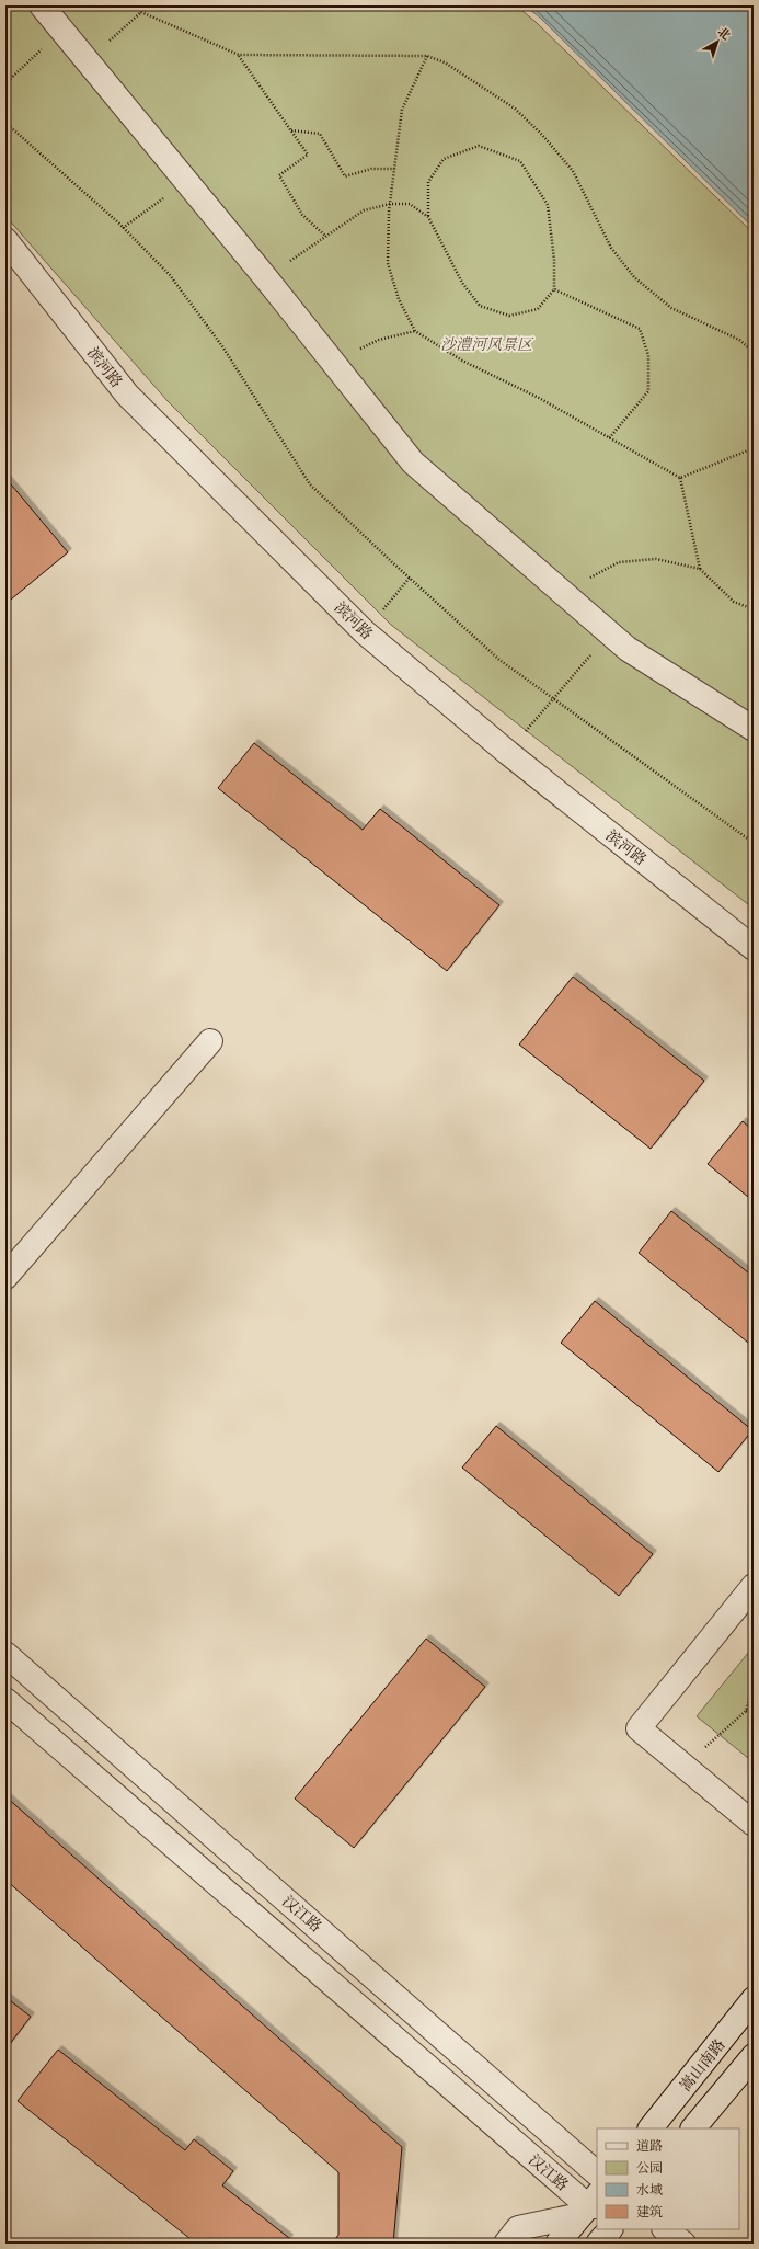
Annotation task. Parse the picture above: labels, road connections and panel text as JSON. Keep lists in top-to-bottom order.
{
  "streets": {
    "street": ["滨河路", "汉江路", "嵩山南路"]
  },
  "parks": ["沙澧河风景区"],
  "legend": [
    "道路",
    "公园",
    "水域",
    "建筑"
  ],
  "north": "top right"
}
